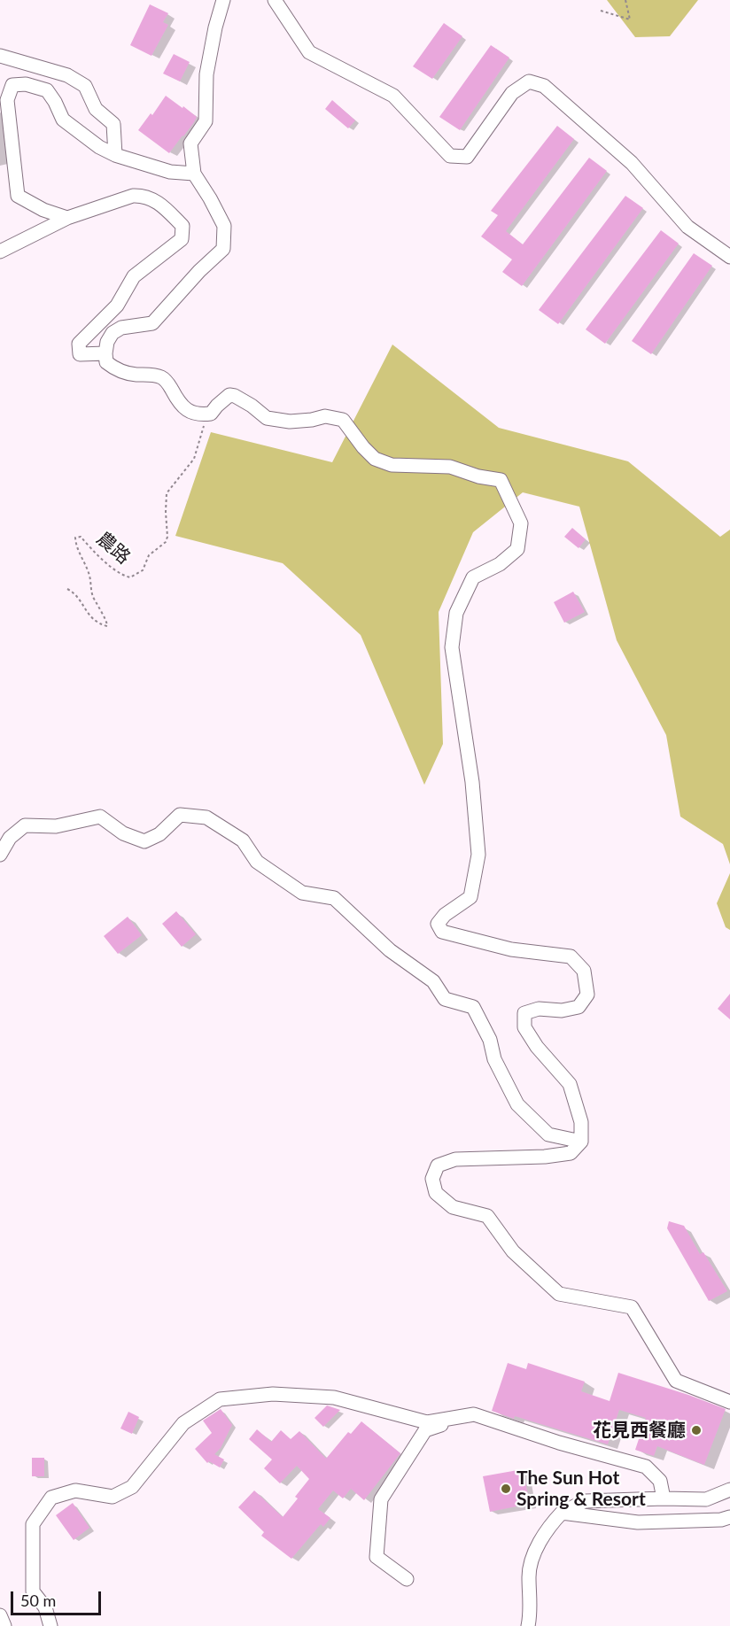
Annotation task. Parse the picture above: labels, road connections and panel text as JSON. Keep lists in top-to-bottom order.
{
  "streets": {
    "path": ["農路"]
  },
  "places": ["花見西餐廳", "The Sun Hot Spring & Resort"],
  "scale_bar": "50 m"
}
